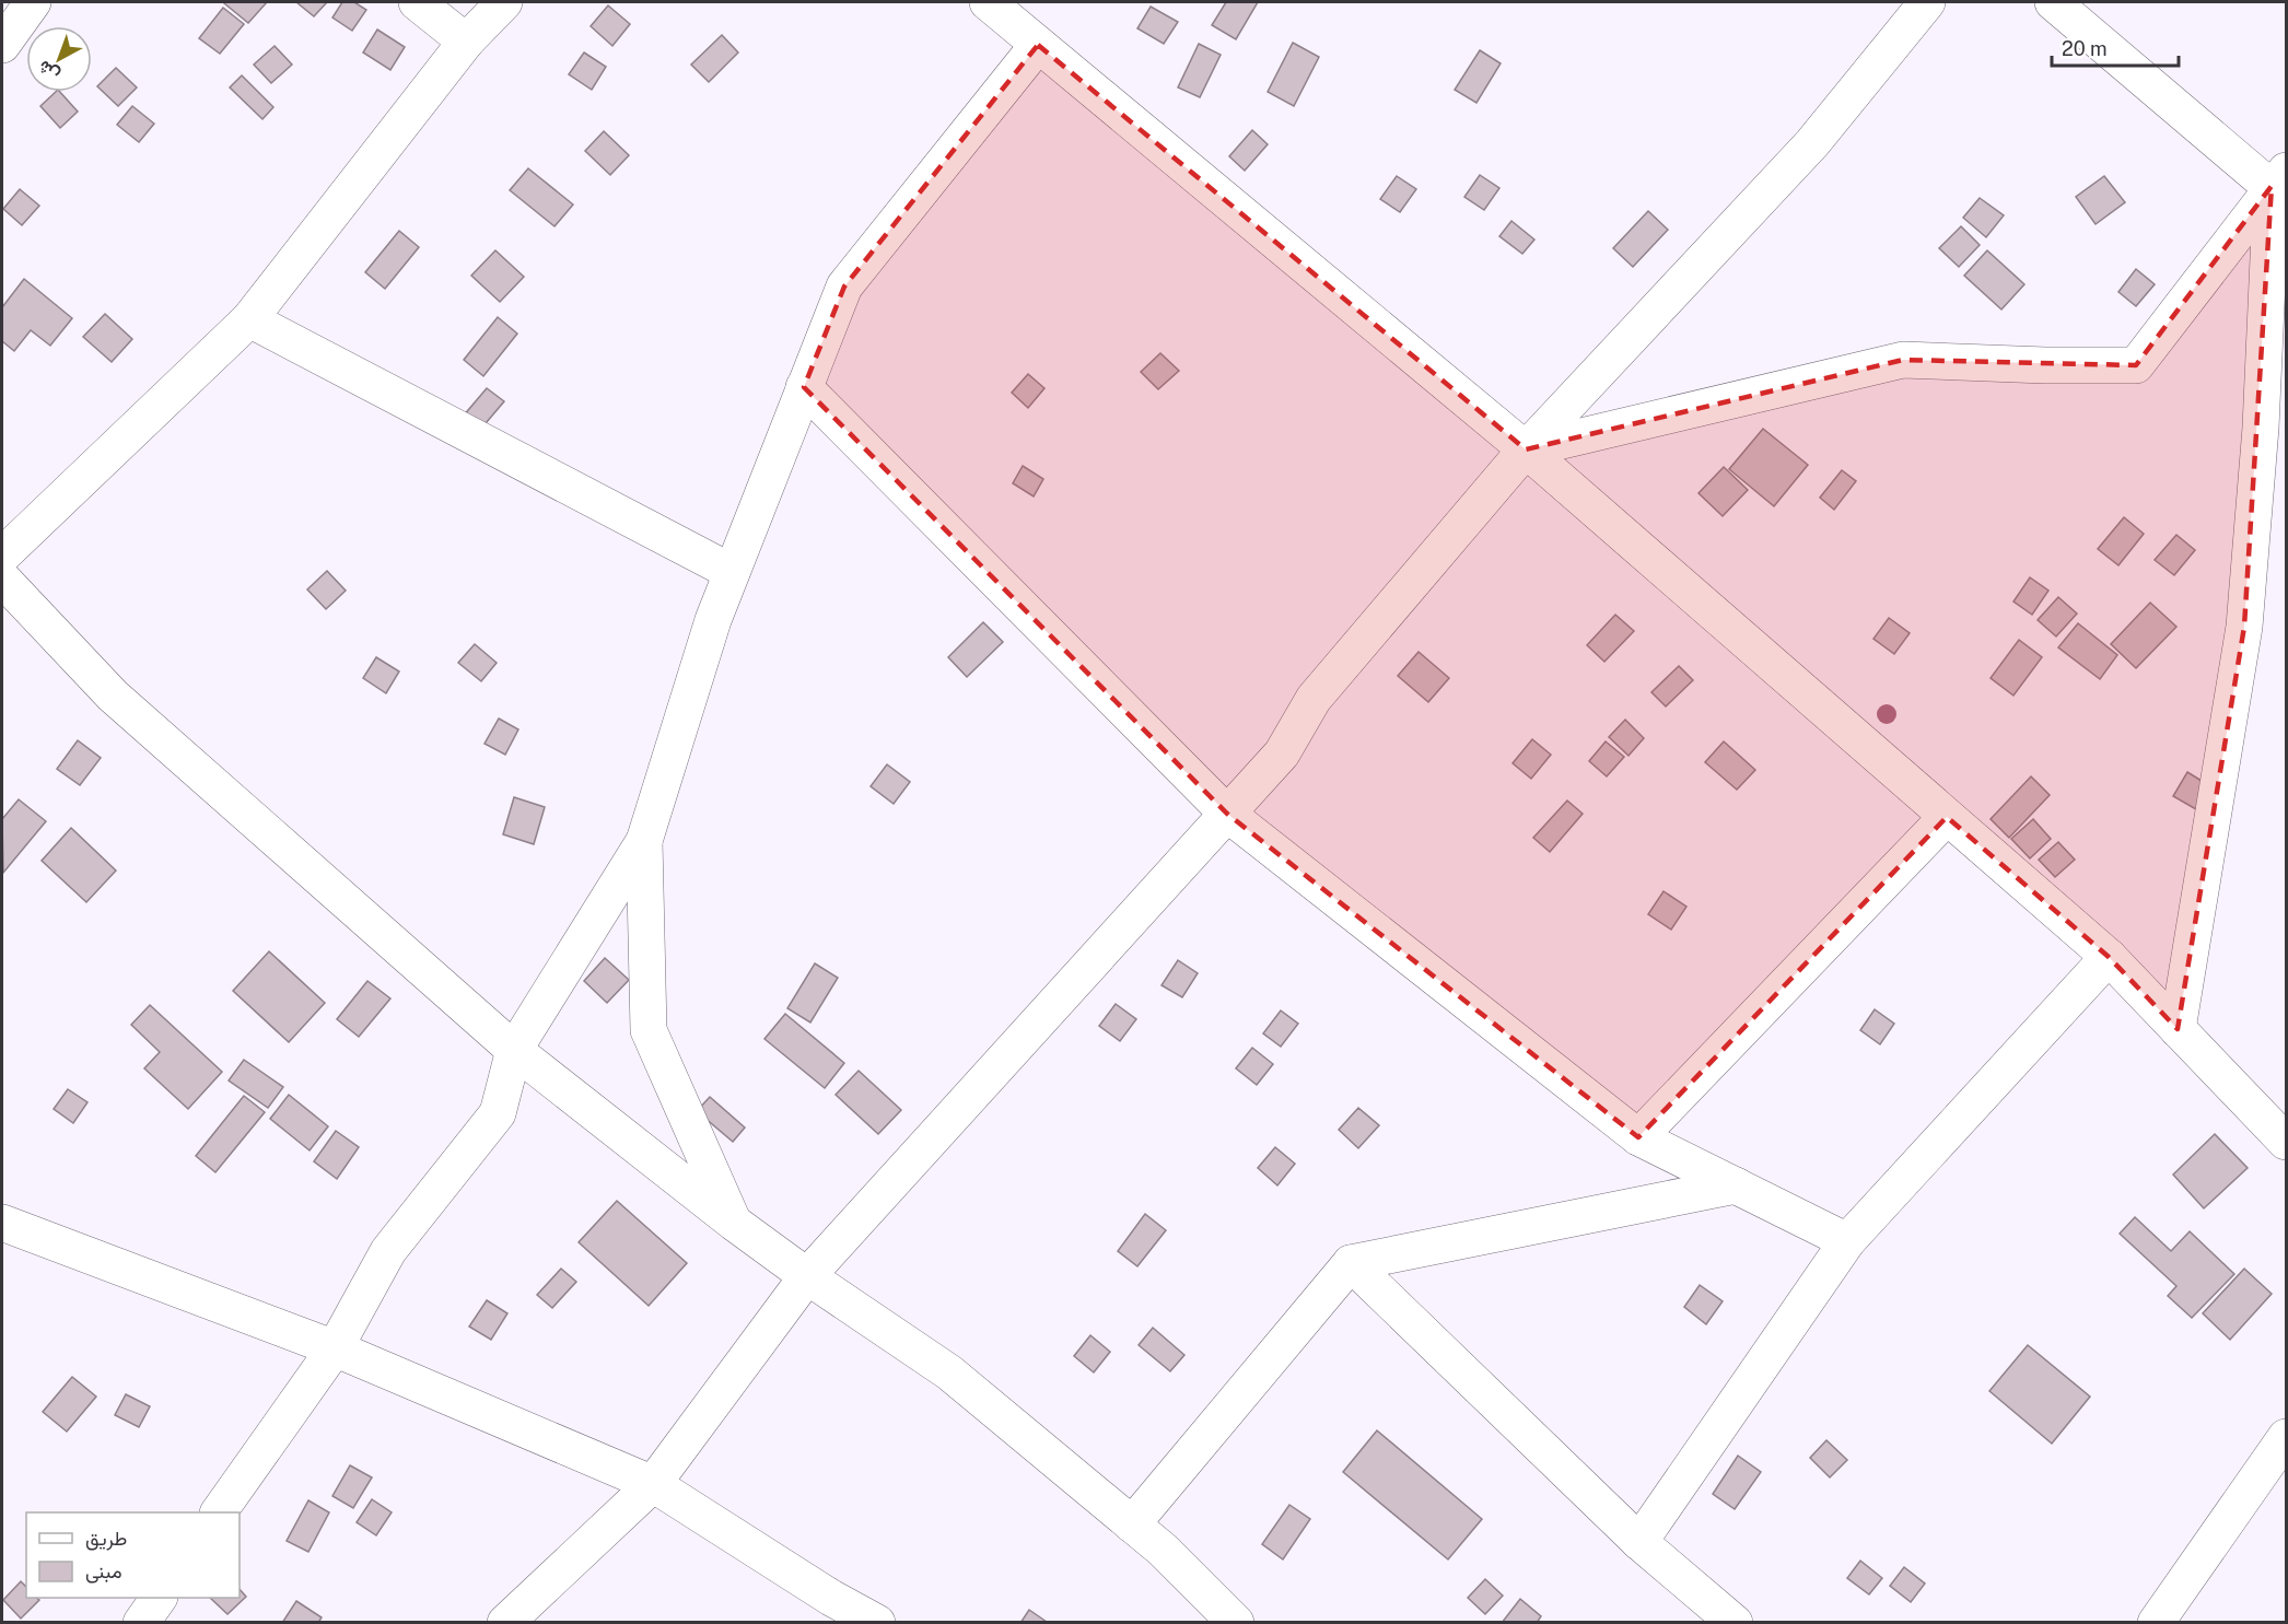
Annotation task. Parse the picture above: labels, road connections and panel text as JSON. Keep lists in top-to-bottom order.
{
  "legend": ["طريق", "مبنى"],
  "scale_bar": "20 m",
  "north": "bottom left"
}
